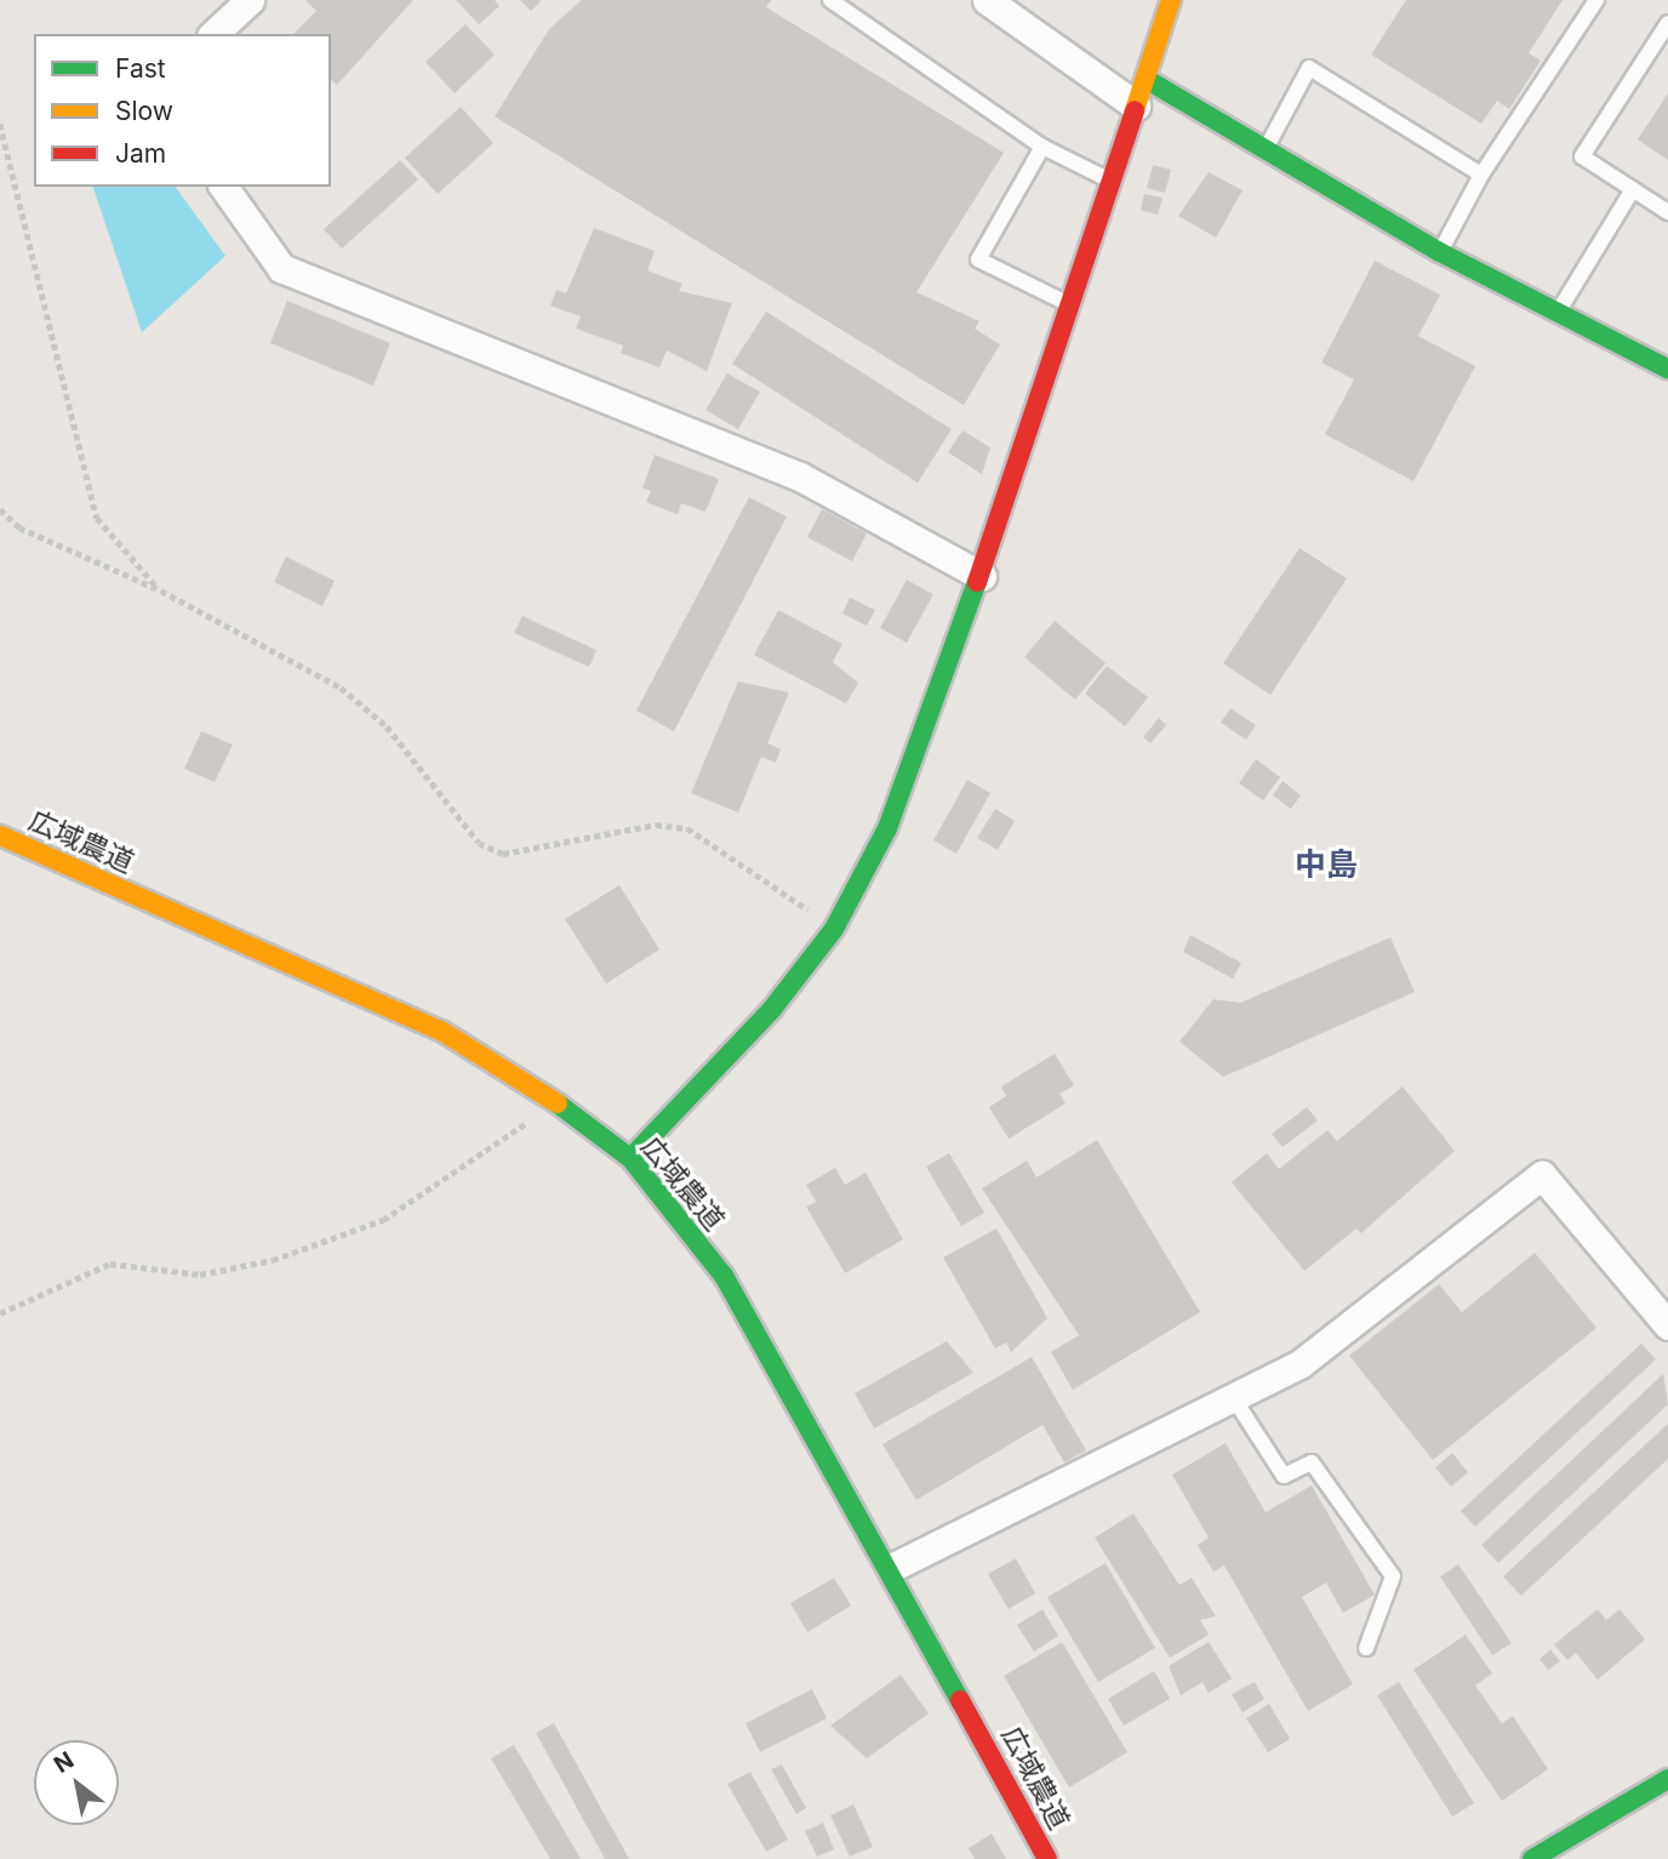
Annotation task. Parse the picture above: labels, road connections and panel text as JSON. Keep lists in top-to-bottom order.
{
  "streets": {
    "street": ["広域農道"]
  },
  "districts": ["中島"],
  "legend": ["Fast", "Slow", "Jam"],
  "north": "top left"
}
